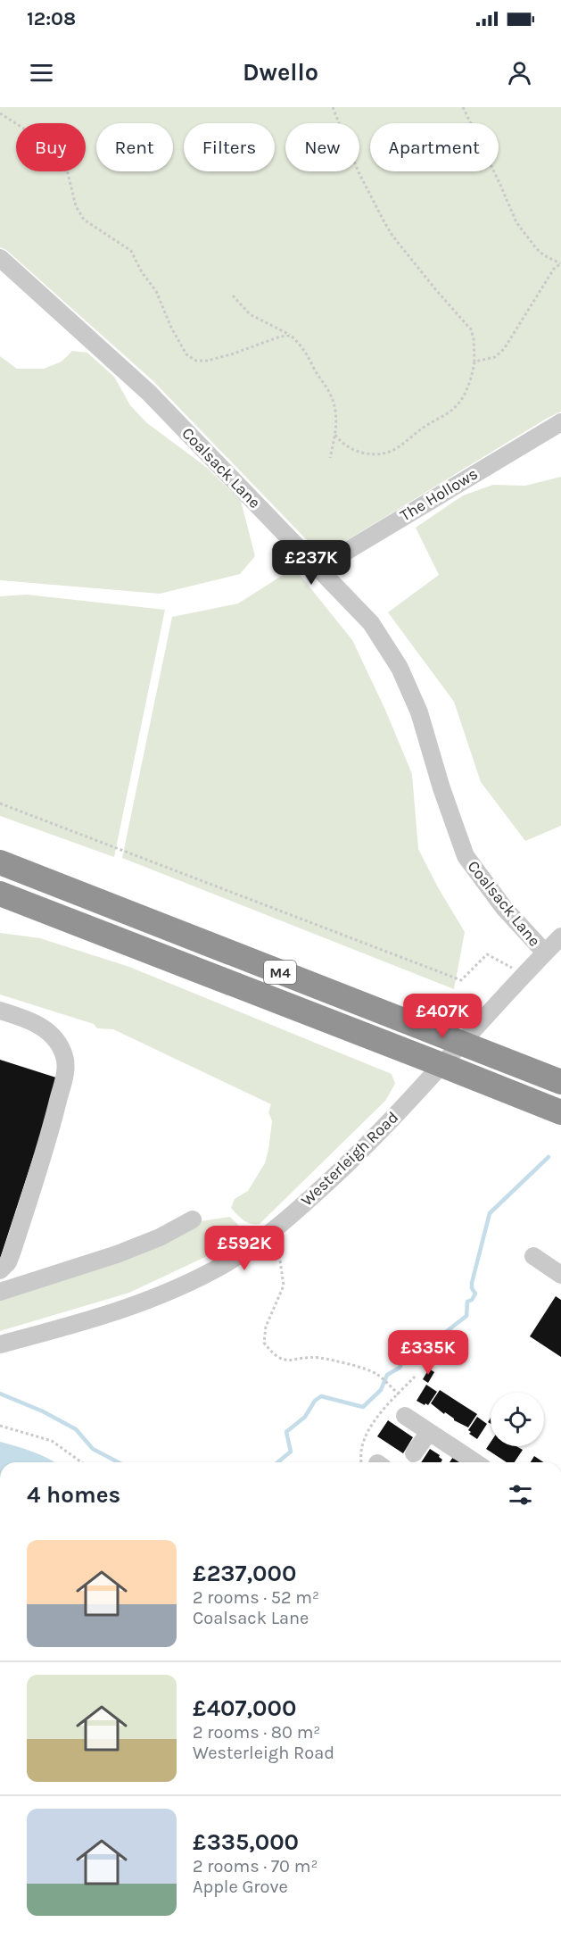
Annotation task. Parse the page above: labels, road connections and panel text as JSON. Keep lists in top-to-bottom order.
{
  "streets": {
    "highway": ["M4"],
    "street": ["Coalsack Lane", "The Hollows", "Westerleigh Road"]
  },
  "crossings": [
    ["Coalsack Lane", "The Hollows"],
    ["Coalsack Lane", "Westerleigh Road"]
  ],
  "page": {
    "status": "12:08",
    "header": "Dwello",
    "chip": [
      "Buy",
      "Rent",
      "Filters",
      "New",
      "Apartment"
    ],
    "price": [
      "£237K",
      "£407K",
      "£592K",
      "£335K"
    ],
    "heading": "4 homes",
    "list": [
      {
        "name": "£237,000",
        "note": "2 rooms · 52 m² · Coalsack Lane"
      },
      {
        "name": "£407,000",
        "note": "2 rooms · 80 m² · Westerleigh Road"
      },
      {
        "name": "£335,000",
        "note": "2 rooms · 70 m² · Apple Grove"
      }
    ]
  }
}
